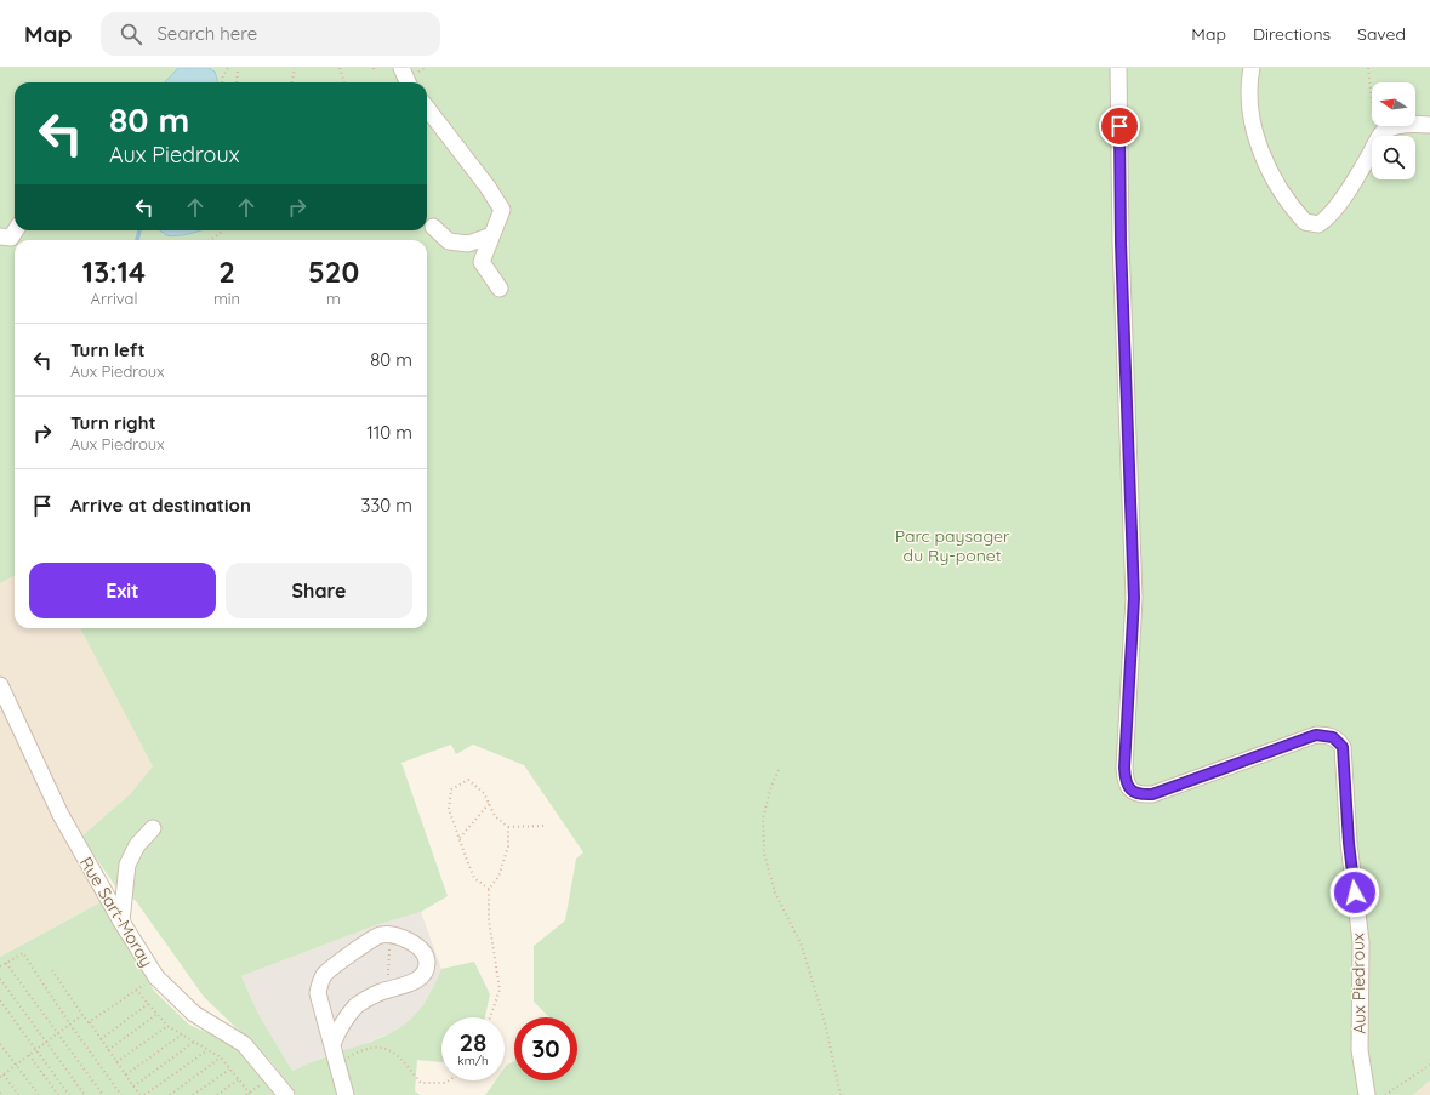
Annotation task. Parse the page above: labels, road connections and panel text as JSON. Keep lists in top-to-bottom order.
{
  "streets": {
    "street": ["Rue Sart-Moray", "Aux Piedroux"]
  },
  "parks": ["Parc paysager du Ry-ponet"],
  "north": "left",
  "page": {
    "header": "Map",
    "search": "Search here",
    "nav": ["Map", "Directions", "Saved"],
    "turn": ["80 m", "Aux Piedroux"],
    "eta": [
      "13:14",
      "Arrival",
      "2",
      "min",
      "520",
      "m"
    ],
    "list": [
      {
        "name": "Turn left",
        "note": "Aux Piedroux",
        "value": "80 m"
      },
      {
        "name": "Turn right",
        "note": "Aux Piedroux",
        "value": "110 m"
      },
      {
        "name": "Arrive at destination",
        "value": "330 m"
      }
    ],
    "buttons": ["Exit", "Share"],
    "speed": "28 km/h",
    "limit": "30"
  }
}
